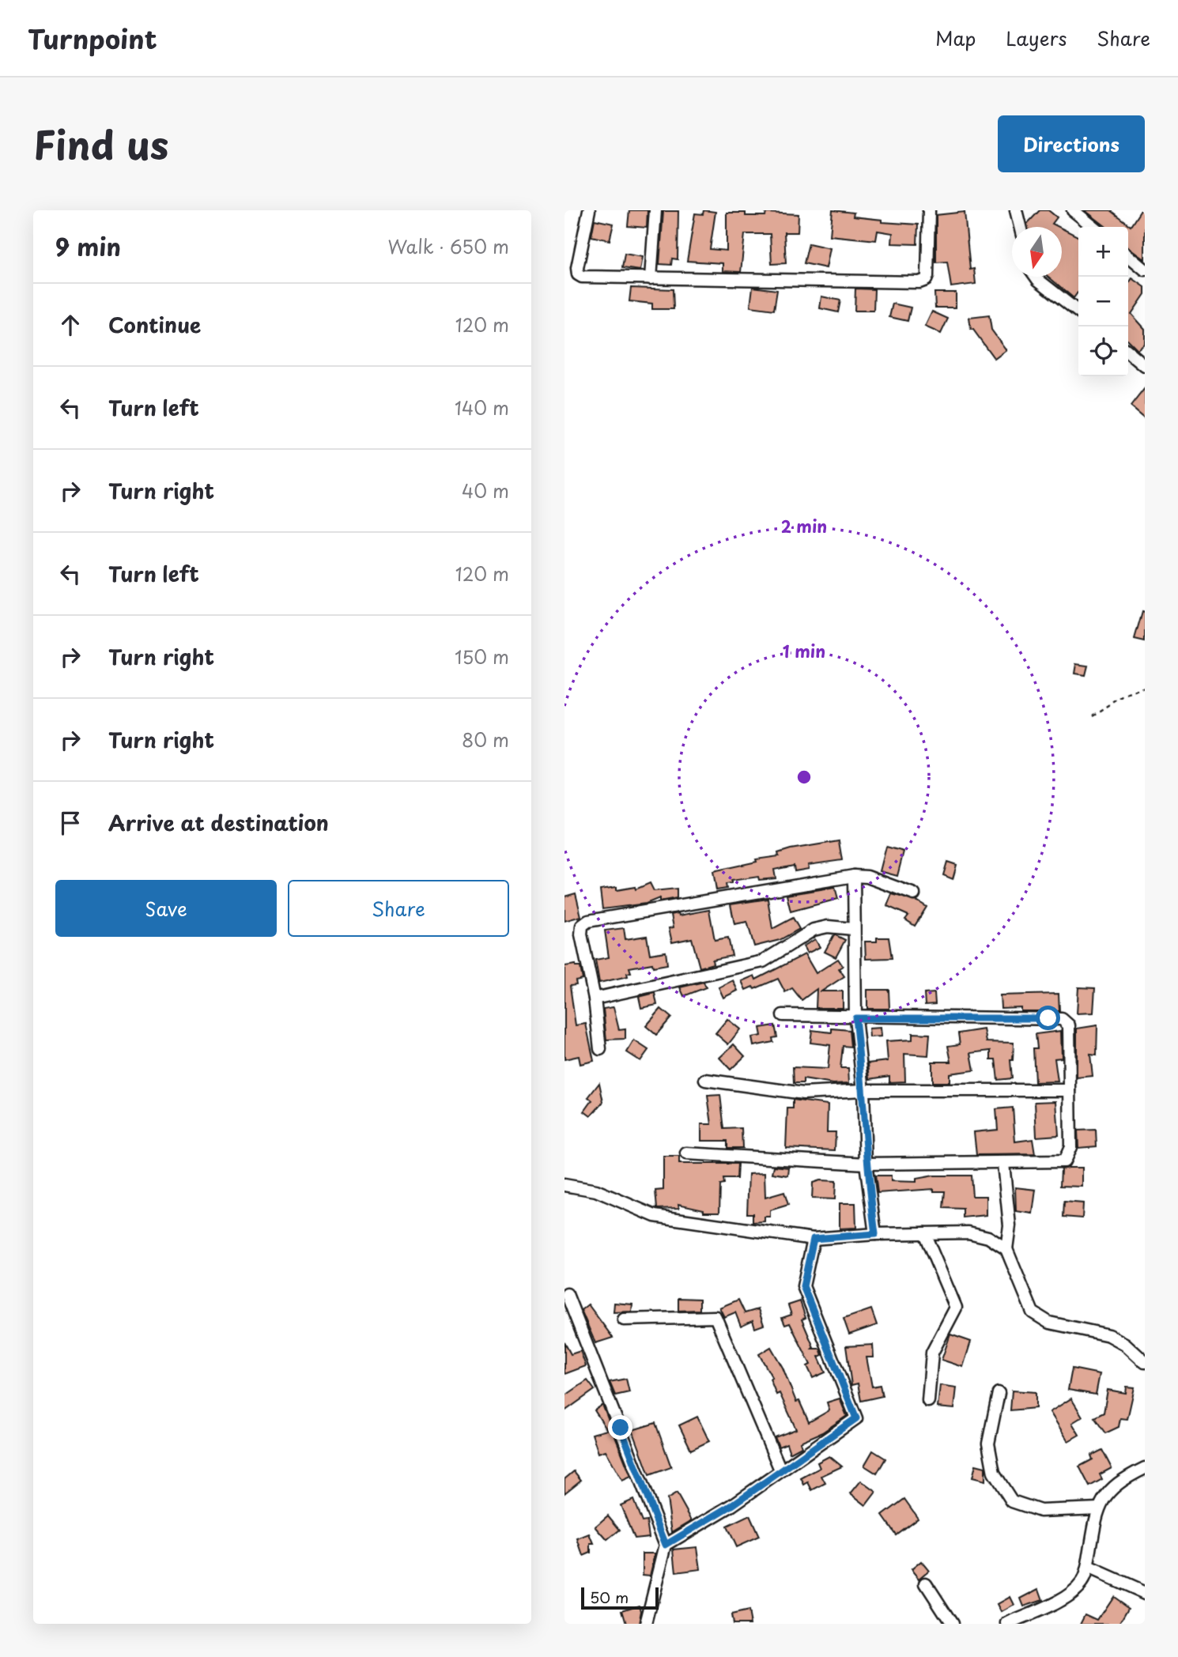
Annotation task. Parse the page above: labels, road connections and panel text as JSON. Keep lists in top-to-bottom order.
{
  "scale_bar": "50 m",
  "north": "bottom",
  "page": {
    "header": "Turnpoint",
    "nav": ["Map", "Layers", "Share"],
    "title": "Find us",
    "buttons": [
      "Directions",
      ["Save", "Share"]
    ],
    "heading": ["9 min", "Walk · 650 m"],
    "map_buttons": ["+", "−"],
    "list": [
      ["Continue", "120 m"],
      ["Turn left", "140 m"],
      ["Turn right", "40 m"],
      ["Turn left", "120 m"],
      ["Turn right", "150 m"],
      ["Turn right", "80 m"],
      "Arrive at destination"
    ],
    "scale": "50 m"
  },
  "rings": ["2 min", "1 min"]
}
